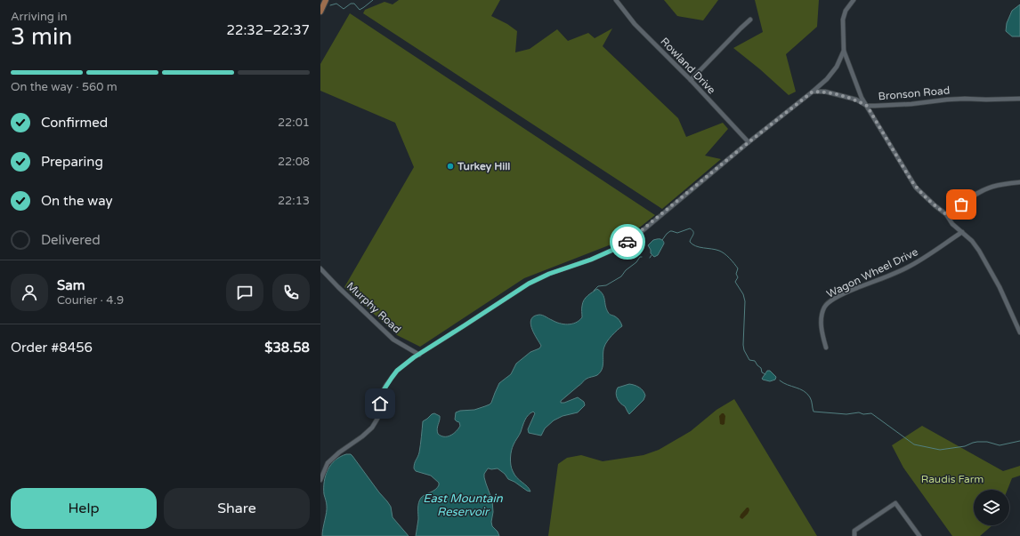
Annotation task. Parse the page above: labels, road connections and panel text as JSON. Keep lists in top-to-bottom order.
{
  "streets": {
    "street": [
      "Rowland Drive",
      "Bronson Road",
      "Wagon Wheel Drive",
      "Murphy Road"
    ]
  },
  "water": ["East Mountain Reservoir"],
  "parks": ["Raudis Farm"],
  "places": ["Turkey Hill"],
  "page": {
    "heading": ["3 min", "Arriving in", "22:32–22:37"],
    "panel": [
      "Sam",
      "Courier · 4.9",
      "Order #8456",
      "$38.58"
    ],
    "bar": "On the way · 560 m",
    "list": [
      ["Confirmed", "22:01"],
      ["Preparing", "22:08"],
      ["On the way", "22:13"],
      "Delivered"
    ],
    "buttons": ["Help", "Share"]
  }
}
